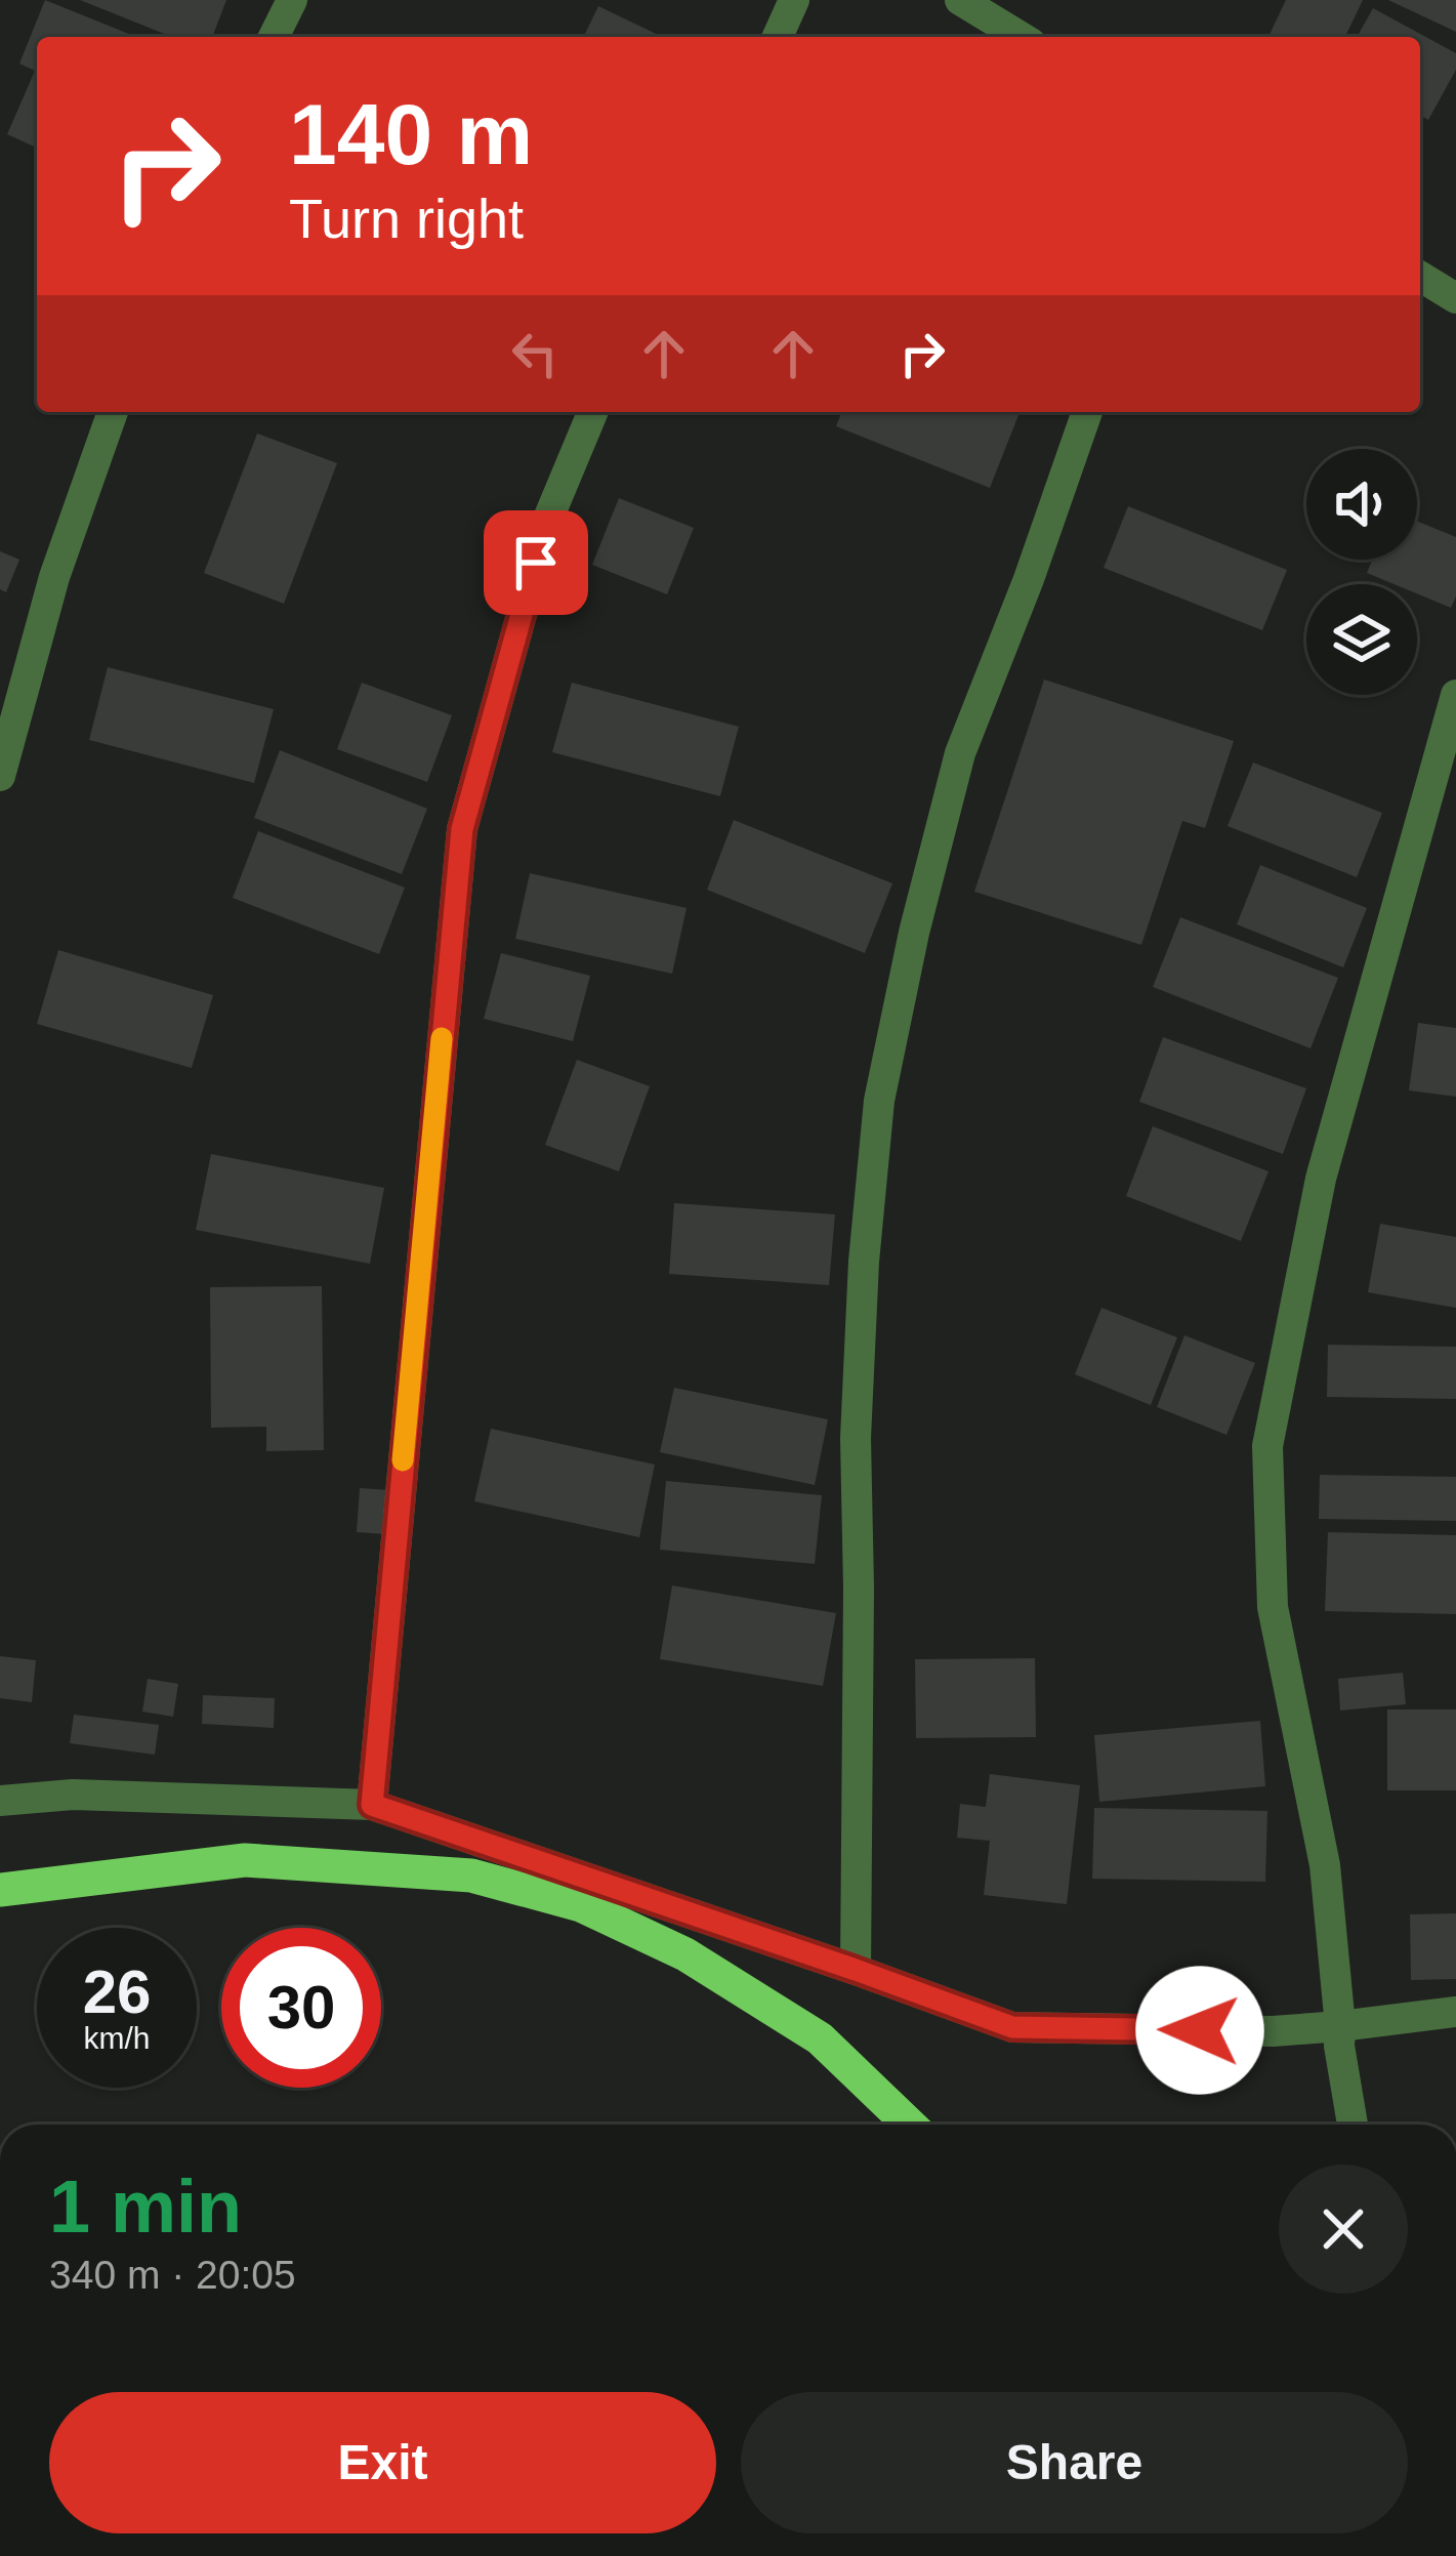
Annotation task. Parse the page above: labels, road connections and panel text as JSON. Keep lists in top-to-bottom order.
{
  "page": {
    "turn": ["140 m", "Turn right"],
    "speed": "26 km/h",
    "limit": "30",
    "heading": ["1 min", "340 m · 20:05"],
    "buttons": ["Exit", "Share"]
  }
}
